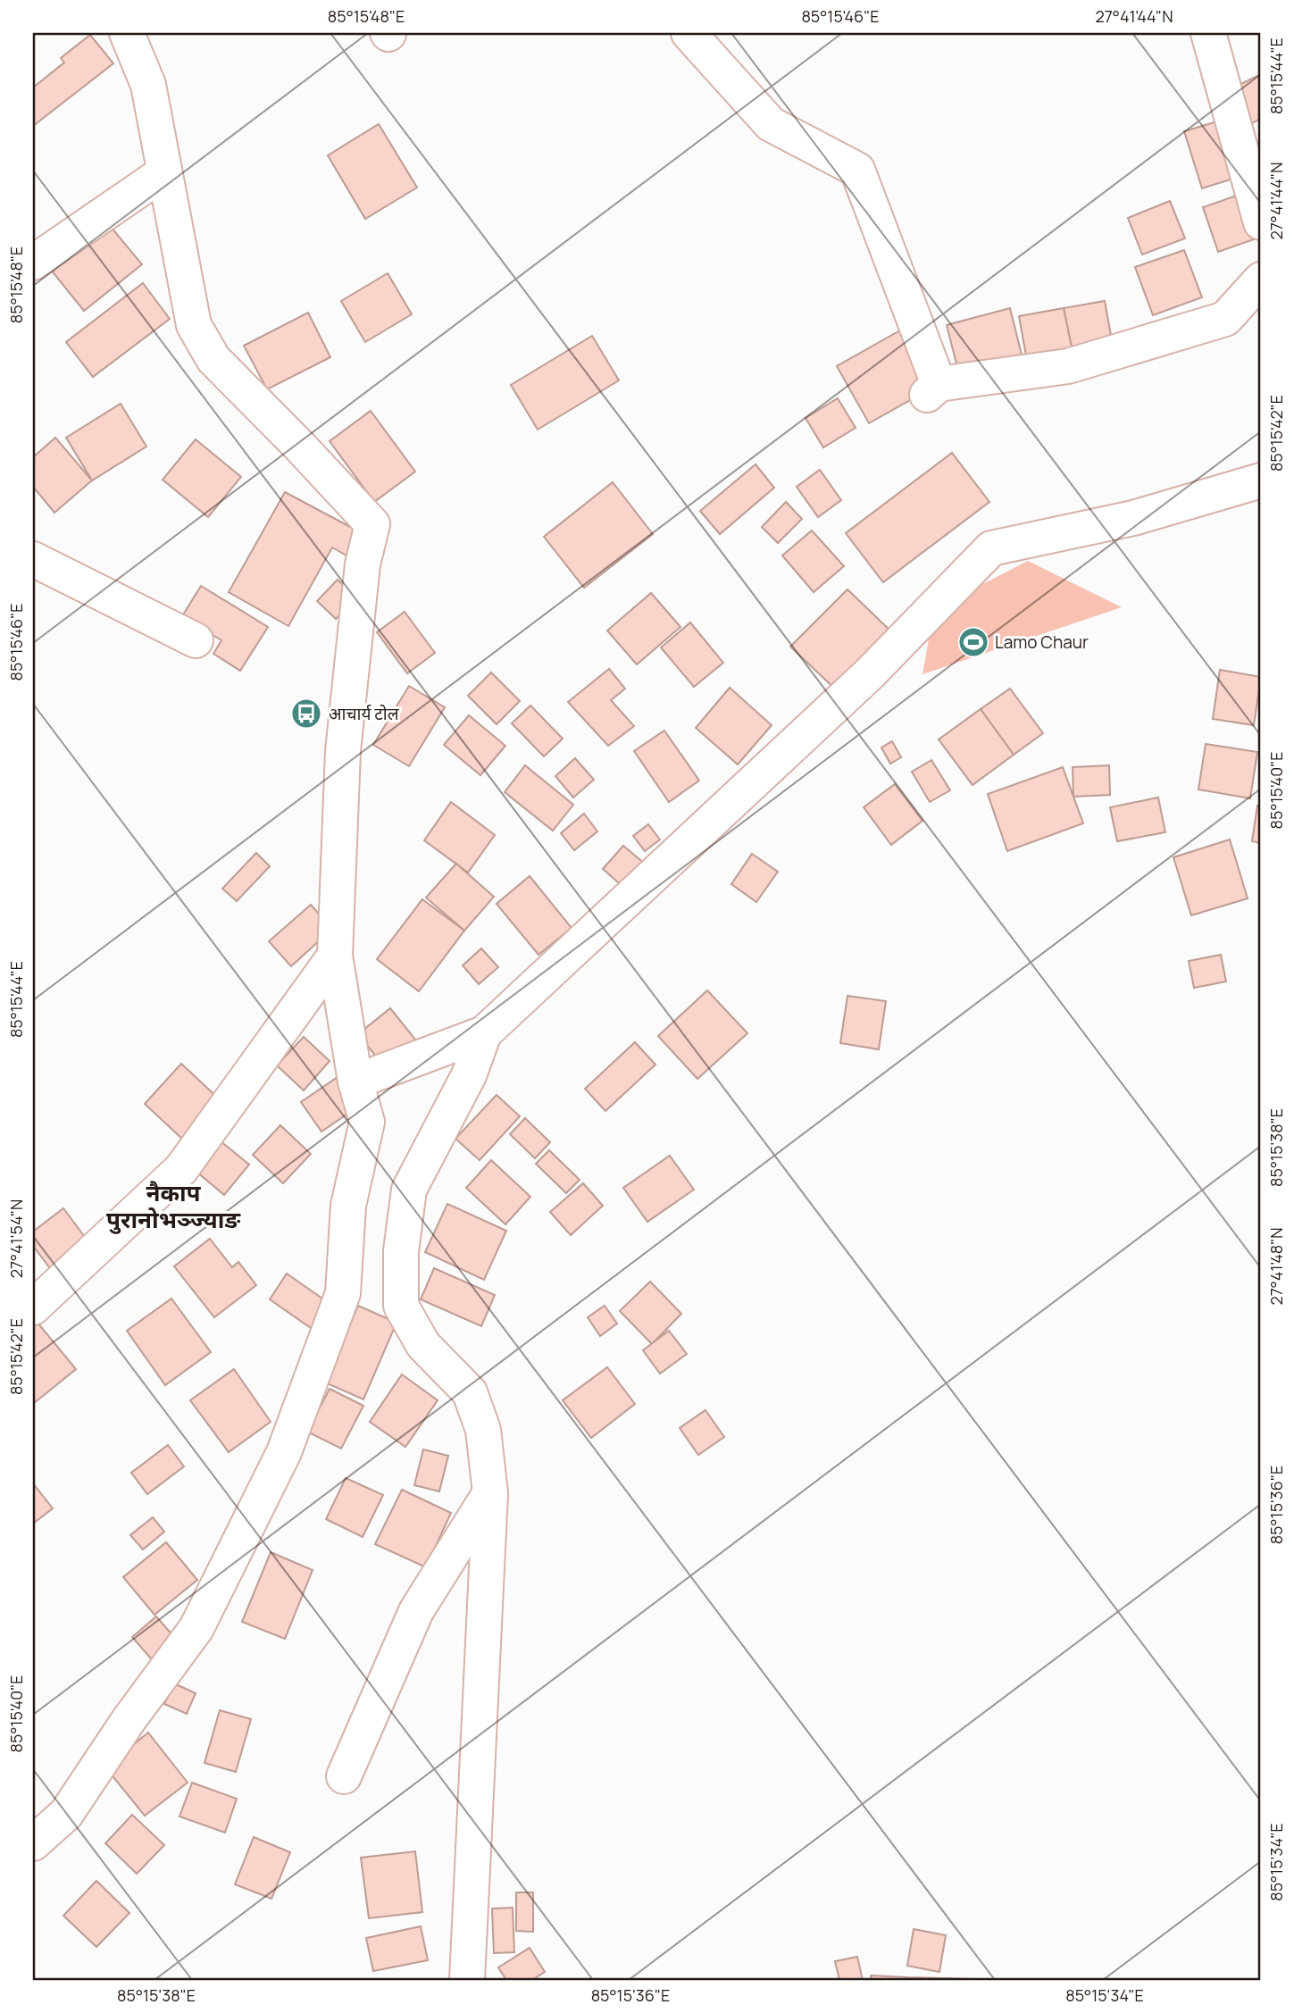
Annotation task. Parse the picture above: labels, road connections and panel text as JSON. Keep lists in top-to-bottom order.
{
  "districts": ["नैकाप पुरानोभञ्ज्याङ"],
  "places": {
    "sports": ["Lamo Chaur"],
    "bus stop": ["आचार्य टोल"]
  },
  "coordinates": [
    "85°15'48\"E",
    "85°15'46\"E",
    "27°41'44\"N",
    "85°15'44\"E",
    "85°15'42\"E",
    "85°15'40\"E",
    "85°15'38\"E",
    "27°41'54\"N",
    "27°41'48\"N",
    "85°15'36\"E",
    "85°15'34\"E"
  ]
}
